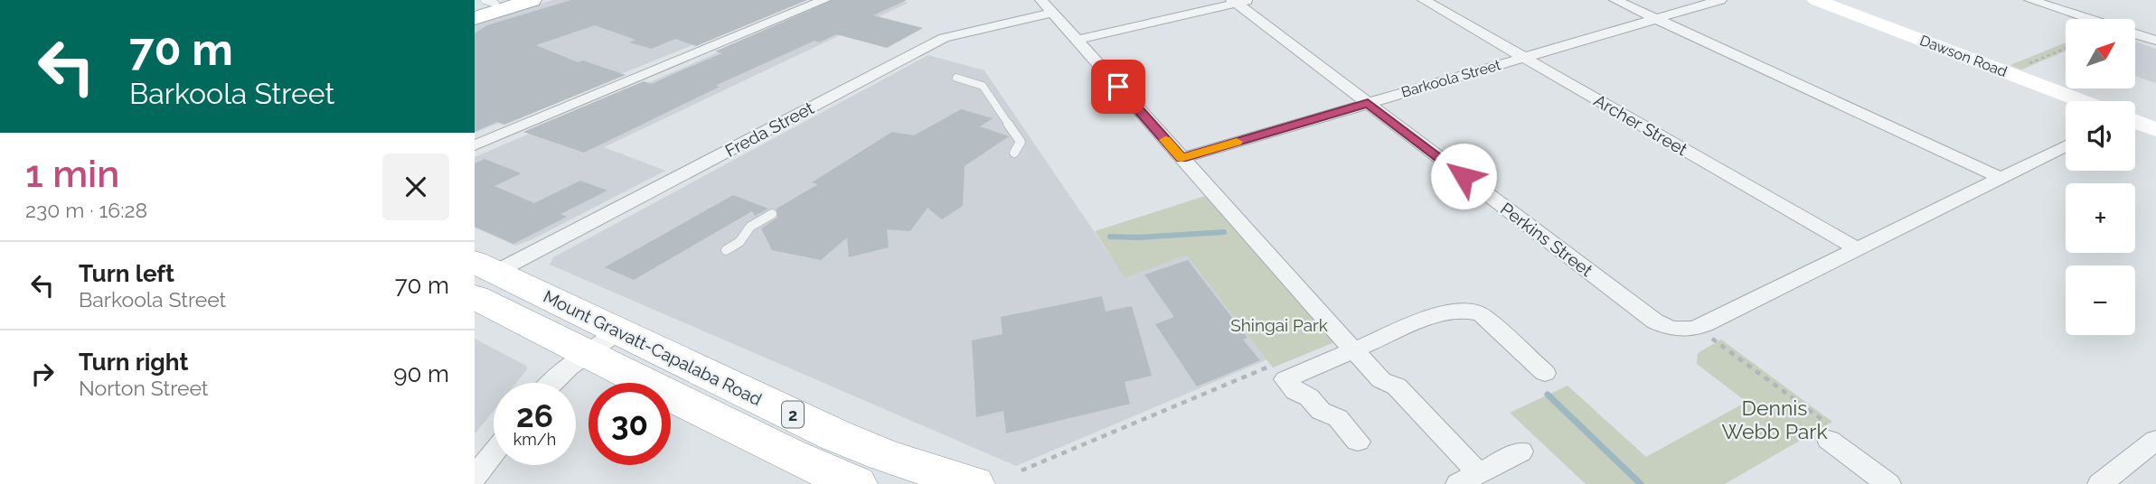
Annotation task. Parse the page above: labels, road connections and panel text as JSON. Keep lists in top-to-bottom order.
{
  "streets": {
    "highway": ["Mount Gravatt-Capalaba Road", "2"],
    "main road": ["Dawson Road"],
    "street": [
      "Barkoola Street",
      "Archer Street",
      "Freda Street",
      "Perkins Street"
    ]
  },
  "crossings": [
    ["Barkoola Street", "Archer Street"],
    ["Barkoola Street", "Perkins Street"],
    ["Archer Street", "Perkins Street"],
    ["Freda Street", "Mount Gravatt-Capalaba Road"]
  ],
  "parks": ["Shingai Park", "Dennis Webb Park"],
  "north": "top right",
  "page": {
    "turn": ["70 m", "Barkoola Street"],
    "map_buttons": ["+", "−"],
    "heading": ["1 min", "230 m · 16:28"],
    "list": [
      {
        "name": "Turn left",
        "note": "Barkoola Street",
        "value": "70 m"
      },
      {
        "name": "Turn right",
        "note": "Norton Street",
        "value": "90 m"
      }
    ],
    "speed": "26 km/h",
    "limit": "30"
  }
}
